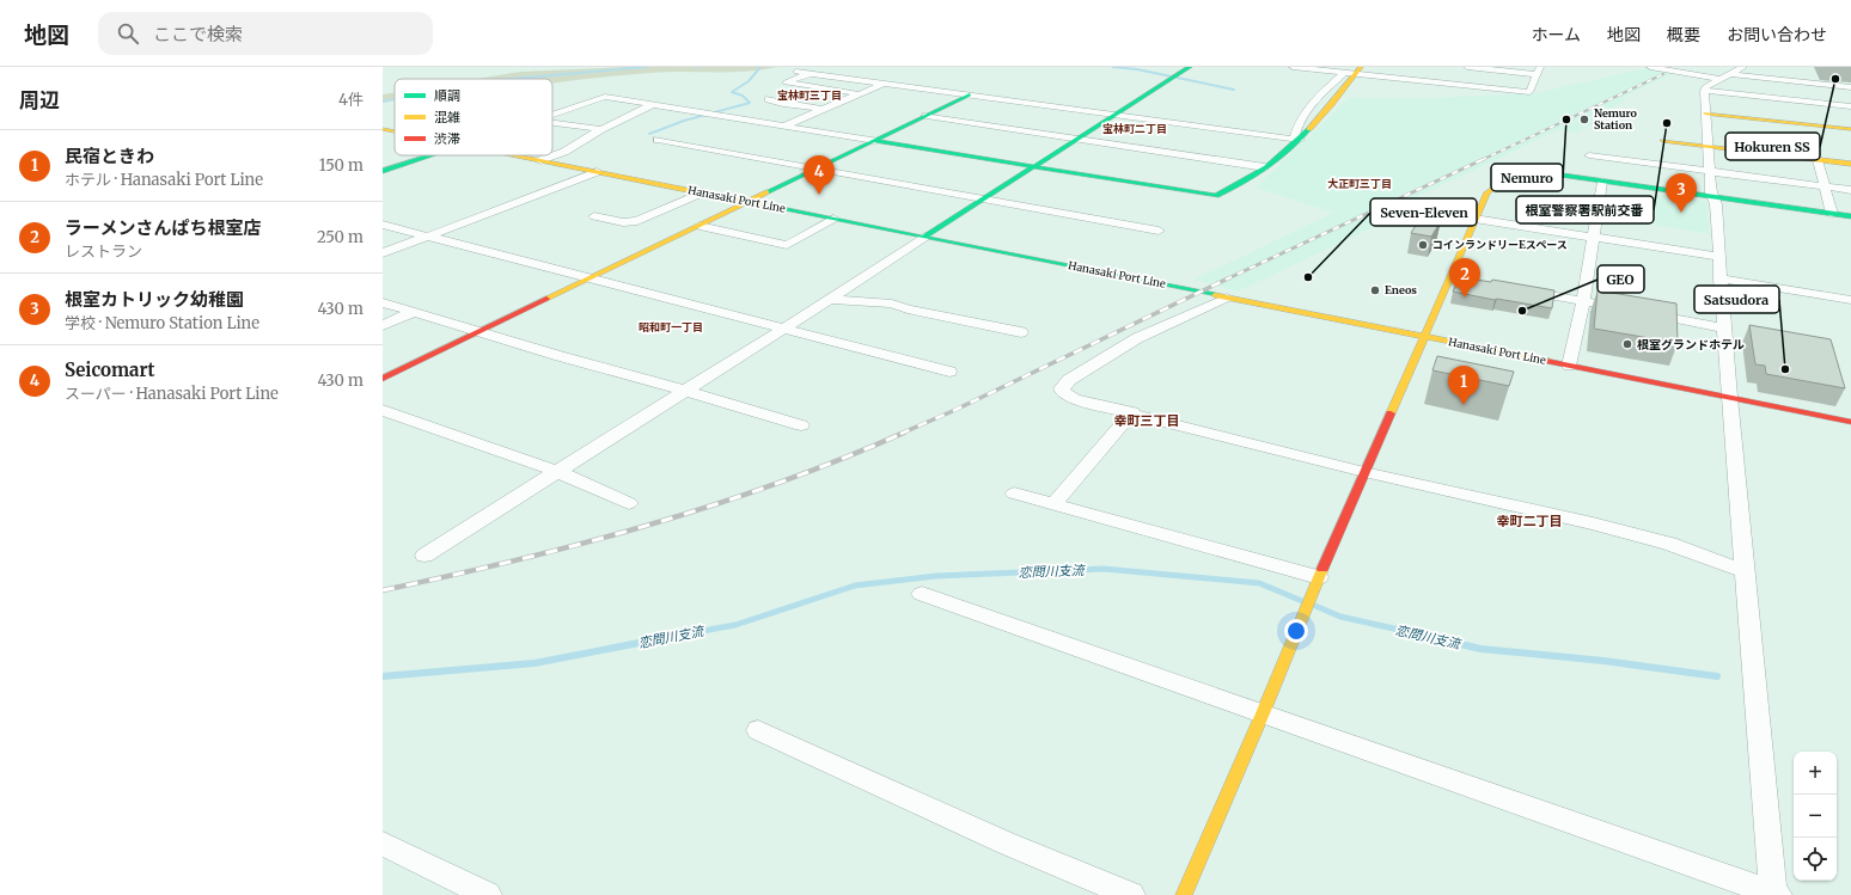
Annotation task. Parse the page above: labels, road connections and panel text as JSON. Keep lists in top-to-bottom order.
{
  "streets": {
    "street": ["Hanasaki Port Line"]
  },
  "districts": [
    "宝林町三丁目",
    "宝林町二丁目",
    "大正町三丁目",
    "昭和町一丁目",
    "幸町三丁目",
    "幸町二丁目"
  ],
  "water": ["恋問川支流"],
  "places": [
    "Hokuren SS",
    "Nemuro",
    "Nemuro Station",
    "根室警察署駅前交番",
    "コインランドリーEスペース",
    "Seven-Eleven",
    "Eneos",
    "GEO",
    "根室グランドホテル",
    "Satsudora"
  ],
  "legend": ["順調", "混雑", "渋滞"],
  "page": {
    "header": "地図",
    "search": "ここで検索",
    "nav": [
      "ホーム",
      "地図",
      "概要",
      "お問い合わせ"
    ],
    "heading": ["周辺", "4件"],
    "list": [
      {
        "mark": "1",
        "name": "民宿ときわ",
        "note": "ホテル · Hanasaki Port Line",
        "value": "150 m"
      },
      {
        "mark": "2",
        "name": "ラーメンさんぱち根室店",
        "note": "レストラン",
        "value": "250 m"
      },
      {
        "mark": "3",
        "name": "根室カトリック幼稚園",
        "note": "学校 · Nemuro Station Line",
        "value": "430 m"
      },
      {
        "mark": "4",
        "name": "Seicomart",
        "note": "スーパー · Hanasaki Port Line",
        "value": "430 m"
      }
    ],
    "pins": [
      "4",
      "3",
      "2",
      "1"
    ],
    "map_buttons": ["+", "−"]
  }
}
